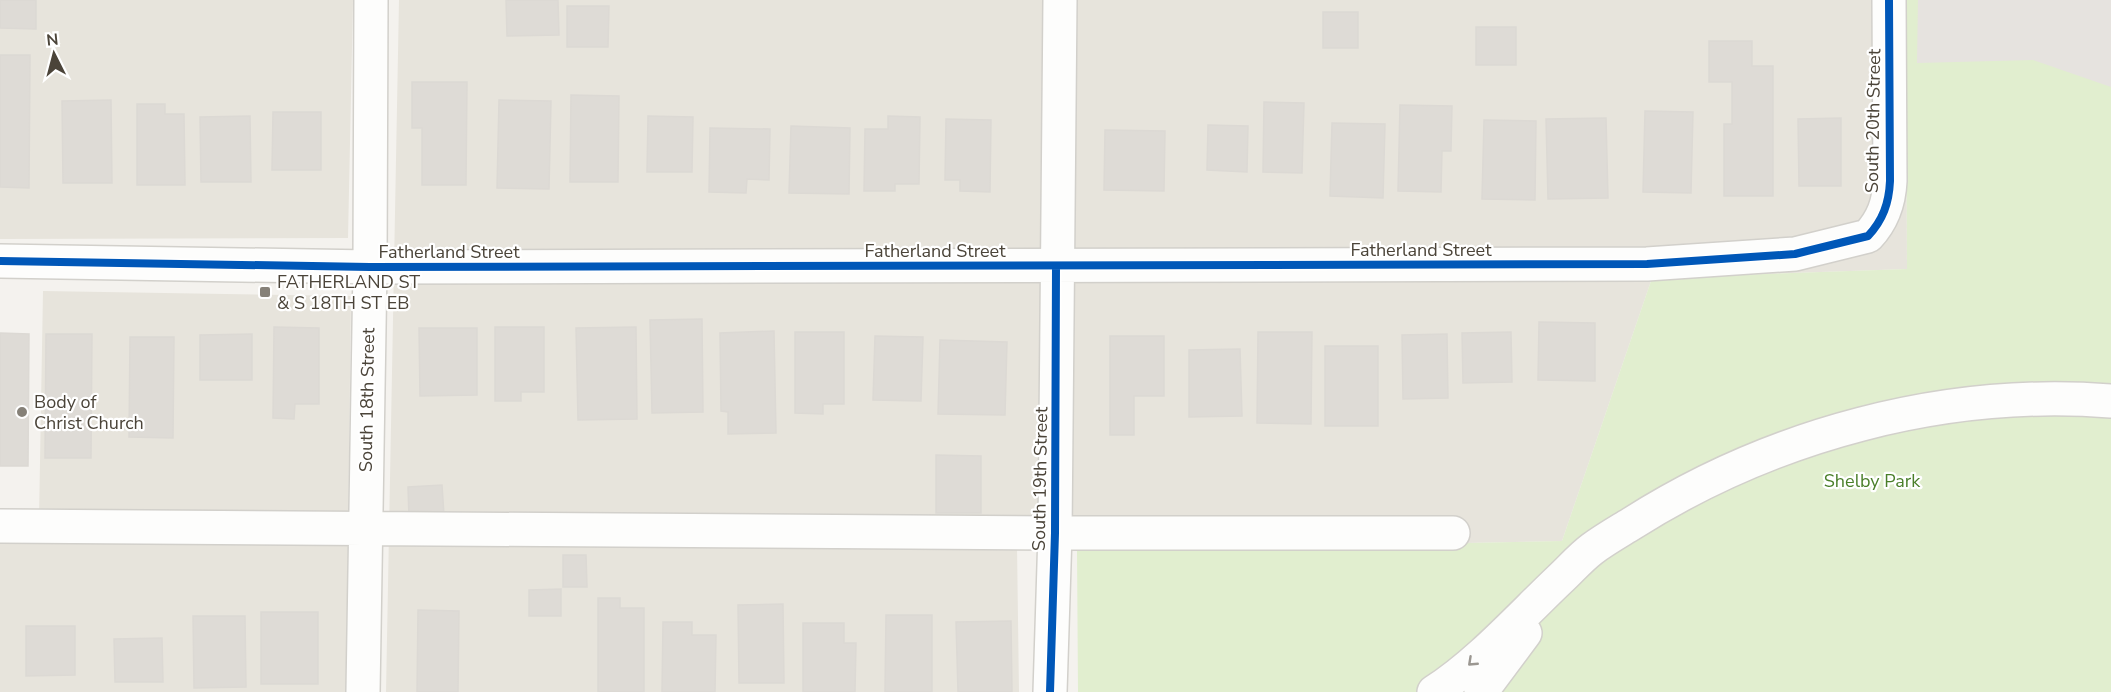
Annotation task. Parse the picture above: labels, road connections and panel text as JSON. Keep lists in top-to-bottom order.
{
  "streets": {
    "street": [
      "South 20th Street",
      "Fatherland Street",
      "South 18th Street",
      "South 19th Street"
    ]
  },
  "crossings": [
    ["South 20th Street", "Fatherland Street"],
    ["Fatherland Street", "South 18th Street"],
    ["Fatherland Street", "South 19th Street"]
  ],
  "parks": ["Shelby Park"],
  "places": {
    "transit": ["FATHERLAND ST & S 18TH ST EB"],
    "other": ["Body of Christ Church"]
  },
  "north": "top"
}
